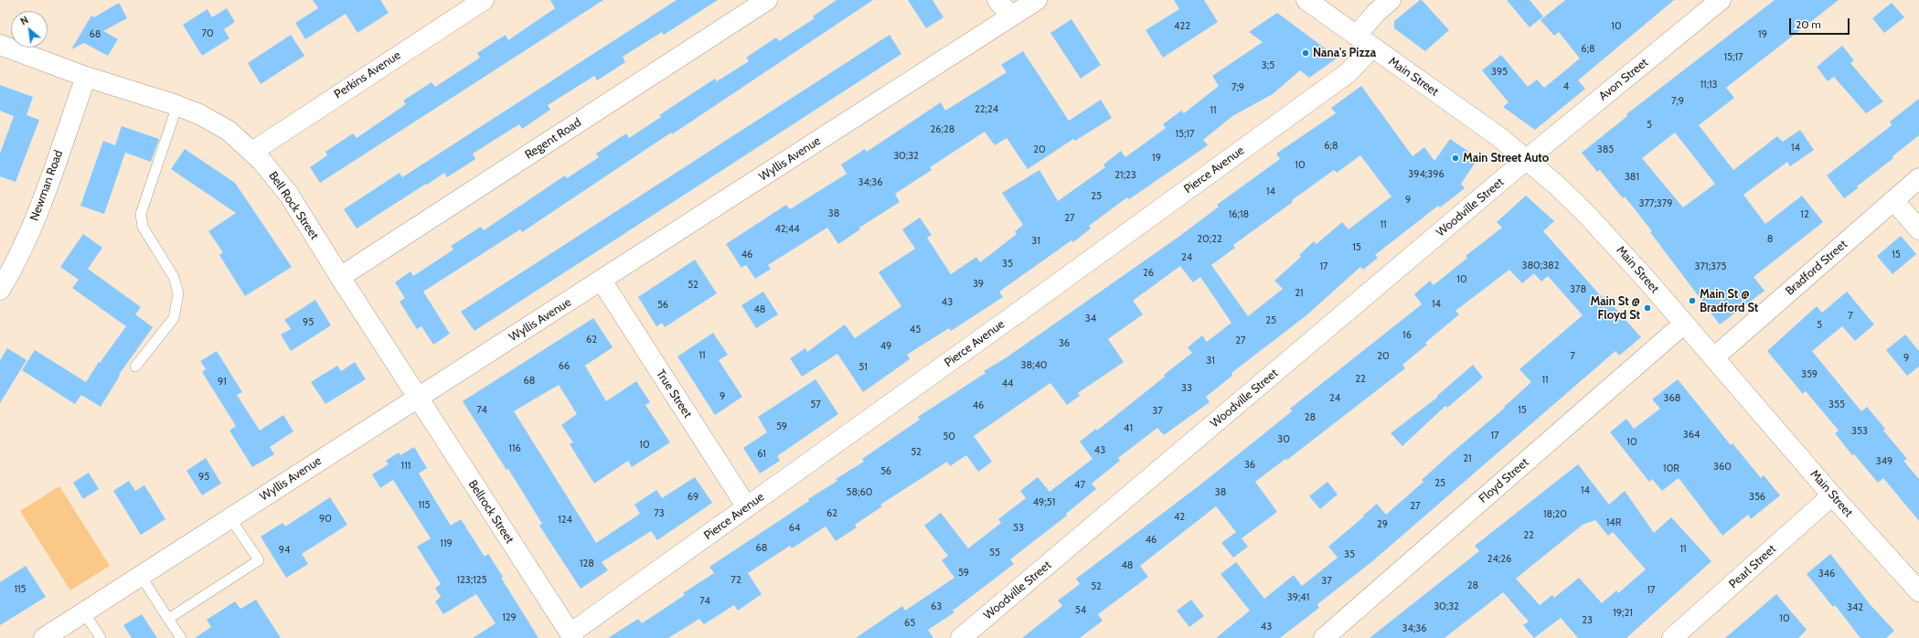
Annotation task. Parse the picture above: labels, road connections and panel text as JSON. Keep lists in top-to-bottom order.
{
  "streets": {
    "street": [
      "Perkins Avenue",
      "Main Street",
      "Avon Street",
      "Regent Road",
      "Wyllis Avenue",
      "Pierce Avenue",
      "Newman Road",
      "Bell Rock Street",
      "Woodville Street",
      "Bradford Street",
      "True Street",
      "Floyd Street",
      "Bellrock Street",
      "Pearl Street"
    ]
  },
  "crossings": [
    ["Perkins Avenue", "Bell Rock Street"],
    ["Main Street", "Avon Street"],
    ["Main Street", "Pierce Avenue"],
    ["Main Street", "Woodville Street"],
    ["Main Street", "Bradford Street"],
    ["Main Street", "Floyd Street"],
    ["Main Street", "Pearl Street"],
    ["Avon Street", "Woodville Street"],
    ["Regent Road", "Bell Rock Street"],
    ["Wyllis Avenue", "Bell Rock Street"],
    ["Wyllis Avenue", "True Street"],
    ["Wyllis Avenue", "Bellrock Street"],
    ["Pierce Avenue", "True Street"],
    ["Pierce Avenue", "Bellrock Street"],
    ["Newman Road", "Bell Rock Street"],
    ["Bell Rock Street", "Bellrock Street"]
  ],
  "places": [
    "Nana's Pizza",
    "Main Street Auto",
    "Main St @ Bradford St",
    "Main St @ Floyd St"
  ],
  "house_numbers": [
    "422",
    "10",
    "70",
    "68",
    "19",
    "6;8",
    "15;17",
    "3;5",
    "395",
    "11;13",
    "4",
    "7;9",
    "7;9",
    "22;24",
    "11",
    "5",
    "26;28",
    "15;17",
    "6;8",
    "14",
    "20",
    "385",
    "30;32",
    "19",
    "10",
    "394;396",
    "21;23",
    "381",
    "34;36",
    "14",
    "25",
    "9",
    "377;379",
    "38",
    "16;18",
    "12",
    "27",
    "11",
    "42;44",
    "20;22",
    "8",
    "31",
    "15",
    "46",
    "15",
    "24",
    "35",
    "380;382",
    "17",
    "371;375",
    "26",
    "10",
    "39",
    "52",
    "378",
    "21",
    "43",
    "14",
    "56",
    "48",
    "7",
    "34",
    "25",
    "95",
    "5",
    "45",
    "16",
    "62",
    "27",
    "36",
    "49",
    "11",
    "20",
    "7",
    "9",
    "31",
    "38;40",
    "66",
    "51",
    "359",
    "22",
    "11",
    "68",
    "91",
    "44",
    "33",
    "9",
    "24",
    "368",
    "57",
    "355",
    "46",
    "74",
    "15",
    "37",
    "28",
    "59",
    "41",
    "353",
    "364",
    "17",
    "50",
    "30",
    "10",
    "10",
    "116",
    "43",
    "52",
    "61",
    "21",
    "349",
    "36",
    "111",
    "360",
    "10R",
    "56",
    "95",
    "25",
    "47",
    "14",
    "58;60",
    "38",
    "69",
    "356",
    "49;51",
    "115",
    "27",
    "73",
    "62",
    "18;20",
    "42",
    "90",
    "124",
    "14R",
    "29",
    "64",
    "53",
    "22",
    "46",
    "119",
    "68",
    "11",
    "94",
    "55",
    "35",
    "24;26",
    "128",
    "48",
    "59",
    "346",
    "123;125",
    "72",
    "37",
    "28",
    "52",
    "115",
    "17",
    "39;41",
    "74",
    "63",
    "30;32",
    "342",
    "54",
    "19;21",
    "129",
    "10",
    "23",
    "65",
    "43",
    "34;36"
  ],
  "scale_bar": "20 m",
  "north": "top left"
}
